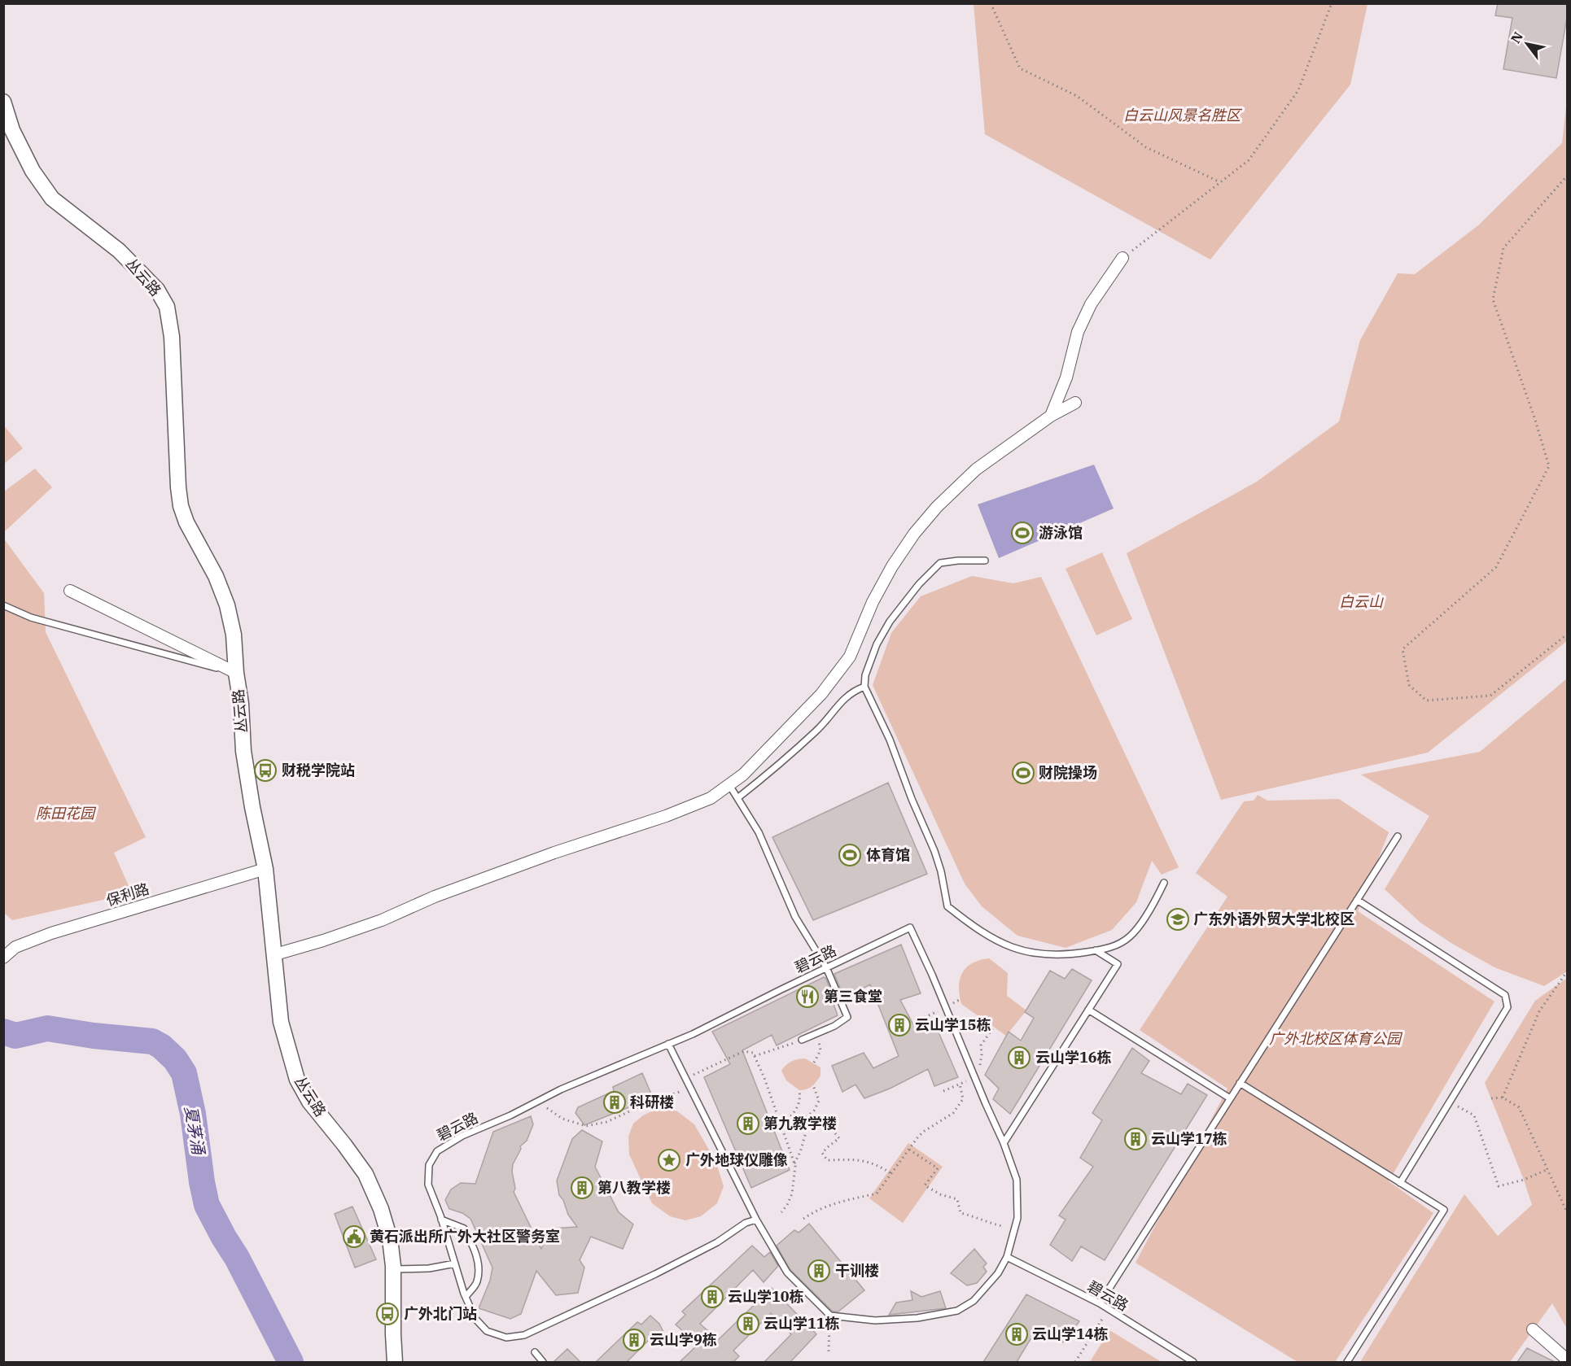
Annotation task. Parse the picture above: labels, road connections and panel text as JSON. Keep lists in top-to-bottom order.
{
  "streets": {
    "street": ["丛云路", "保利路"],
    "lane": ["碧云路"]
  },
  "crossings": [
    ["丛云路", "保利路"]
  ],
  "water": ["夏茅涌"],
  "parks": [
    "白云山风景名胜区",
    "白云山",
    "陈田花园",
    "广外北校区体育公园"
  ],
  "places": {
    "sports": ["游泳馆", "财院操场", "体育馆"],
    "bus stop": ["财税学院站", "广外北门站"],
    "school or university": ["广东外语外贸大学北校区"],
    "restaurant": ["第三食堂"],
    "building": [
      "云山学15栋",
      "云山学16栋",
      "科研楼",
      "第九教学楼",
      "云山学17栋",
      "第八教学楼",
      "干训楼",
      "云山学10栋",
      "云山学11栋",
      "云山学14栋",
      "云山学9栋"
    ],
    "place": ["广外地球仪雕像"],
    "public building": ["黄石派出所广外大社区警务室"]
  },
  "north": "top left"
}
